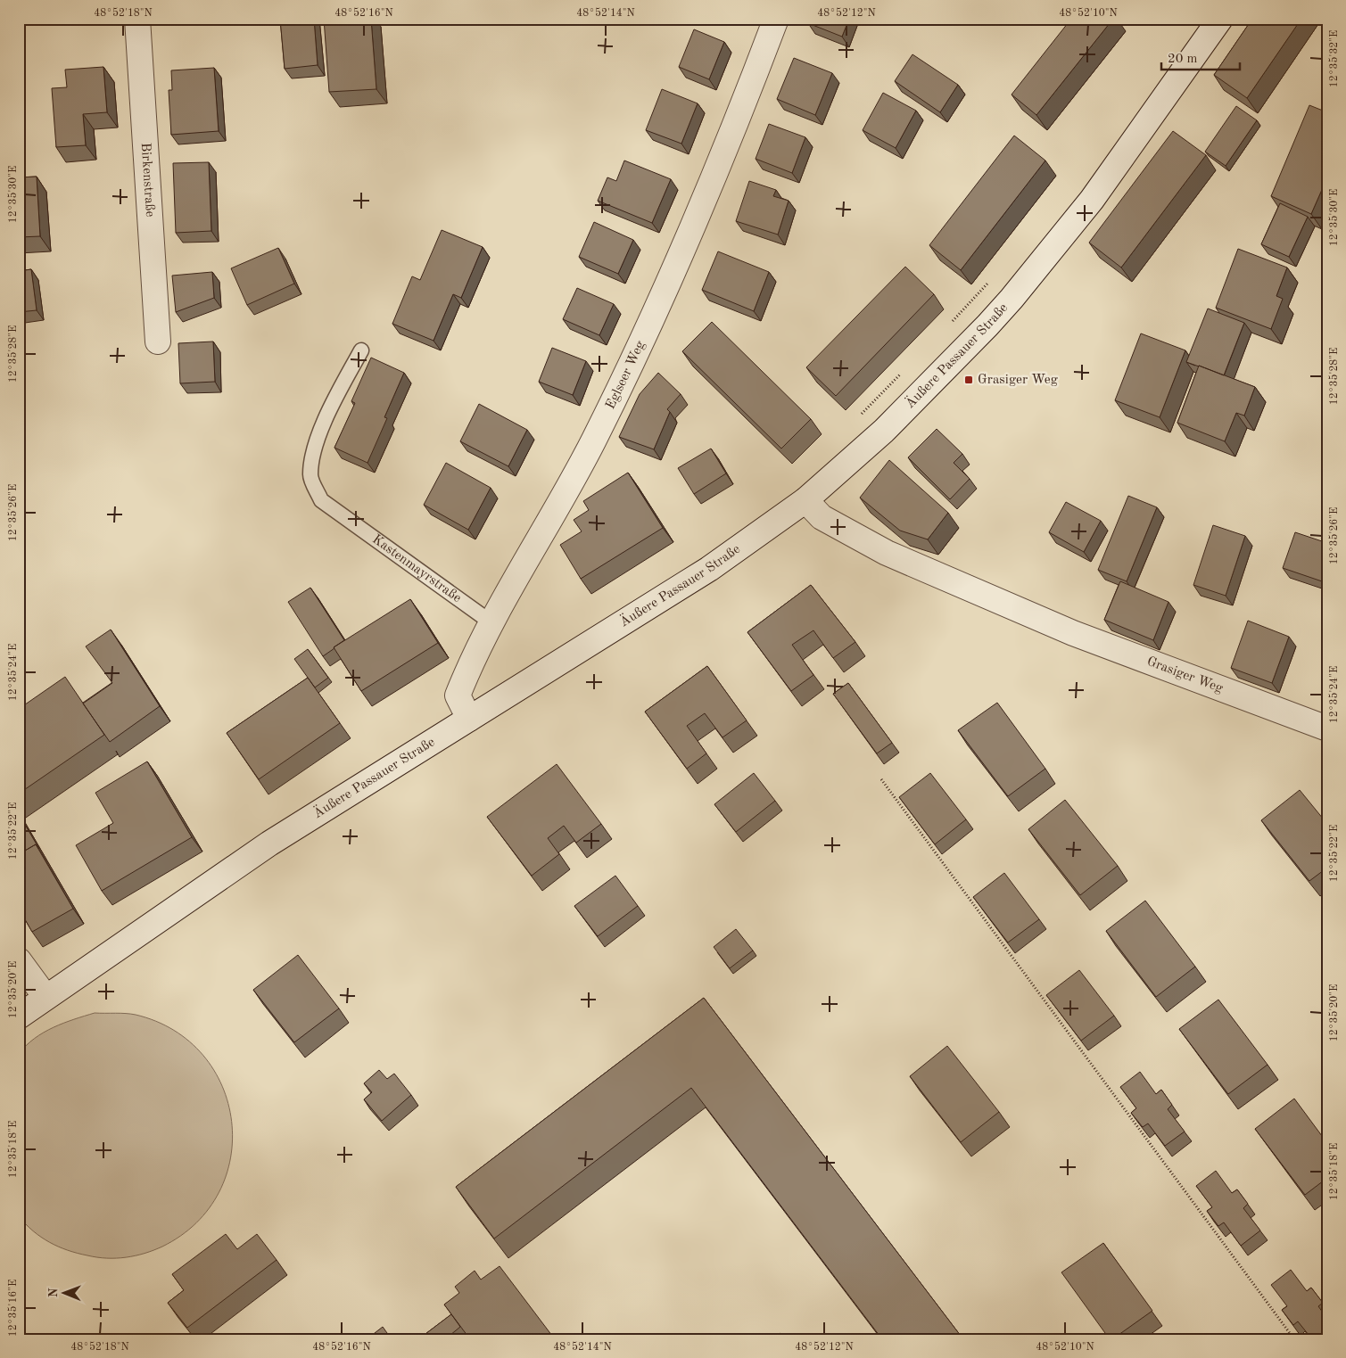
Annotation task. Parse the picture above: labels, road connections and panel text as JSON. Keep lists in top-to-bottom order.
{
  "streets": {
    "street": [
      "Birkenstraße",
      "Äußere Passauer Straße",
      "Eglseer Weg",
      "Grasiger Weg"
    ],
    "lane": ["Kastenmayrstraße"]
  },
  "crossings": [
    ["Äußere Passauer Straße", "Eglseer Weg"],
    ["Äußere Passauer Straße", "Grasiger Weg"],
    ["Eglseer Weg", "Kastenmayrstraße"]
  ],
  "places": {
    "transit": ["Grasiger Weg"]
  },
  "scale_bar": "20 m",
  "north": "left",
  "coordinates": [
    "48°52'18\"N",
    "48°52'16\"N",
    "48°52'14\"N",
    "48°52'12\"N",
    "48°52'10\"N",
    "12°35'32\"E",
    "12°35'30\"E",
    "12°35'28\"E",
    "12°35'26\"E",
    "12°35'24\"E",
    "12°35'22\"E",
    "12°35'20\"E",
    "12°35'18\"E",
    "12°35'16\"E"
  ]
}
